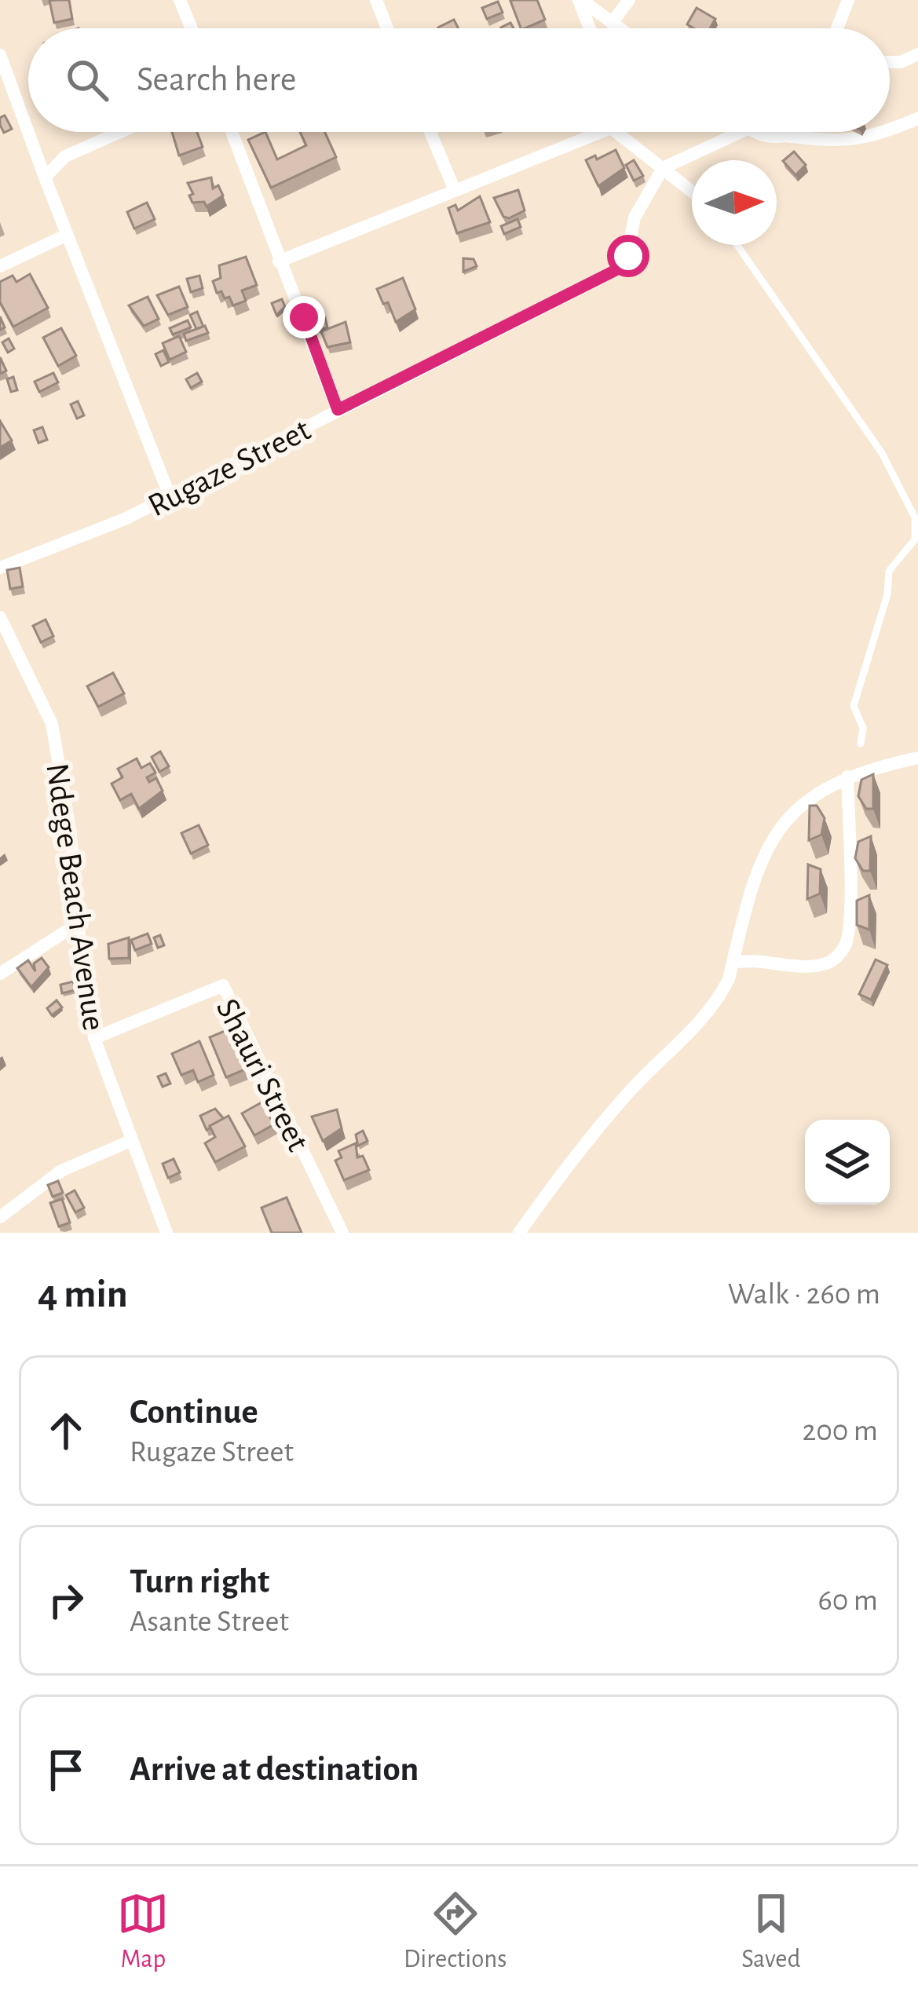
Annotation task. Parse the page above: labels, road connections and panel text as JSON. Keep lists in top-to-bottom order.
{
  "streets": {
    "street": ["Rugaze Street", "Ndege Beach Avenue", "Shauri Street"]
  },
  "crossings": [
    ["Ndege Beach Avenue", "Shauri Street"]
  ],
  "north": "right",
  "page": {
    "search": "Search here",
    "heading": ["4 min", "Walk · 260 m"],
    "list": [
      ["Continue", "Rugaze Street", "200 m"],
      ["Turn right", "Asante Street", "60 m"],
      "Arrive at destination"
    ],
    "nav": ["Map", "Directions", "Saved"]
  }
}
